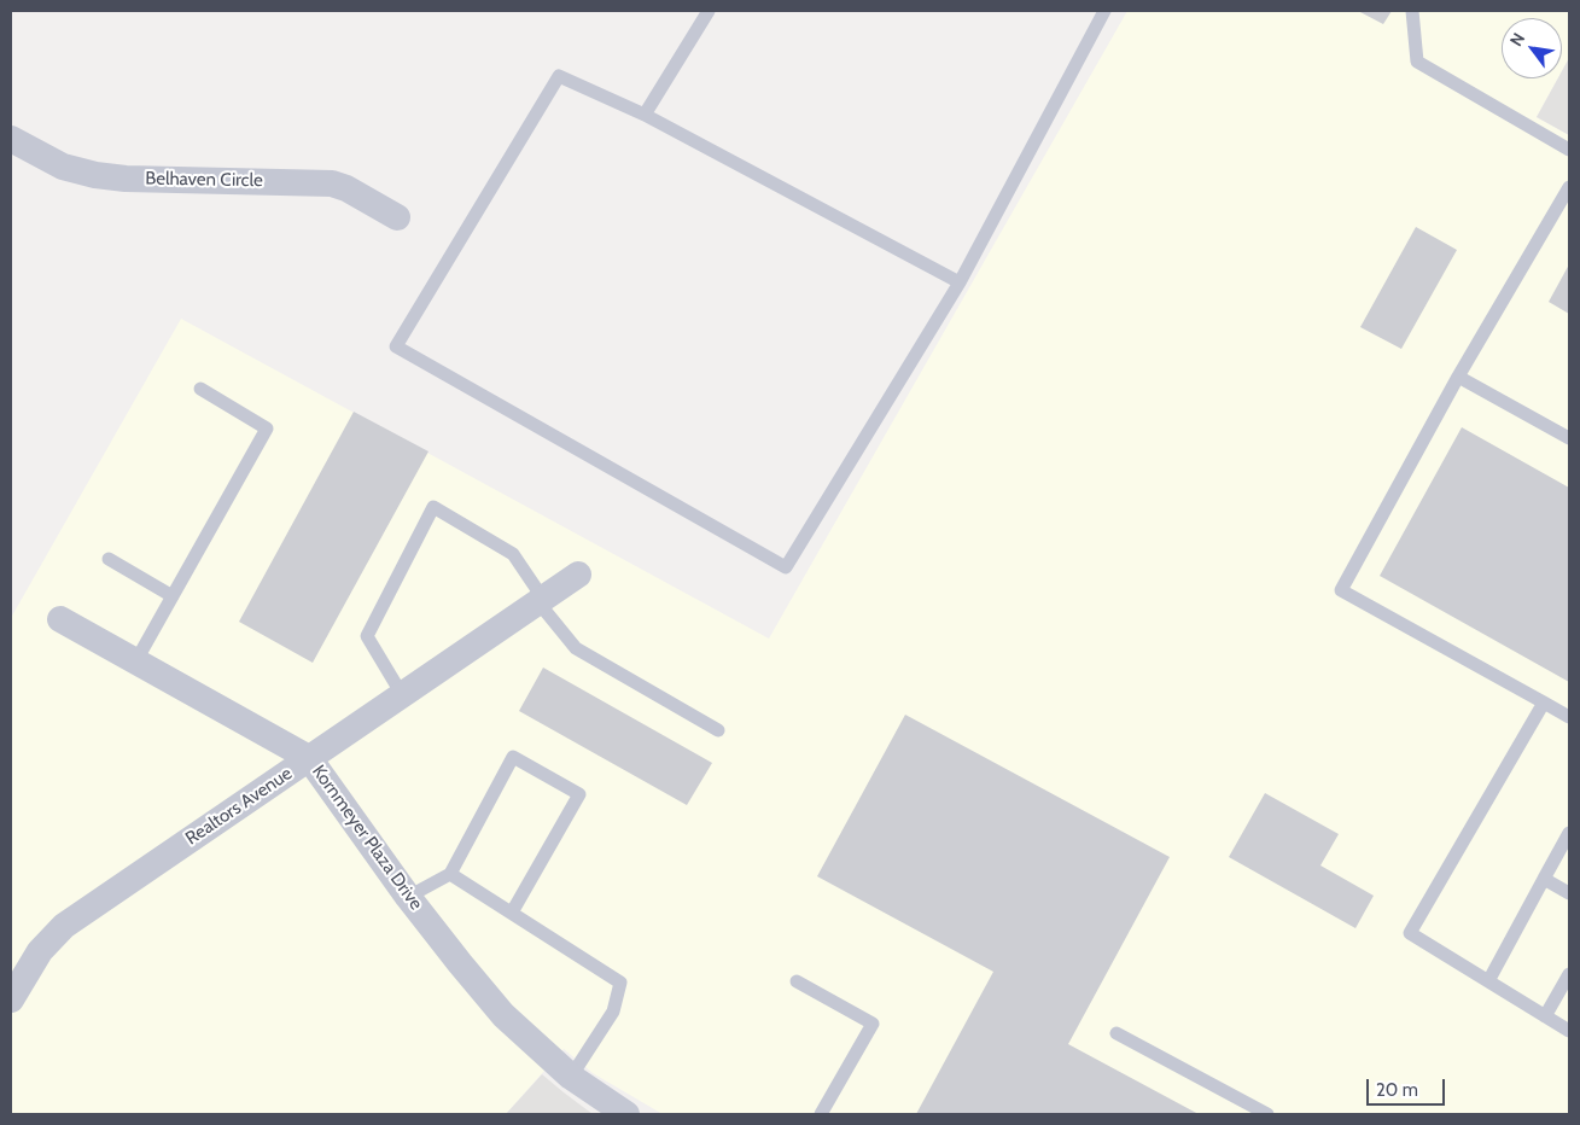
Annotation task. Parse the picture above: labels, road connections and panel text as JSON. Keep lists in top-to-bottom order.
{
  "streets": {
    "street": ["Belhaven Circle", "Realtors Avenue", "Kornmeyer Plaza Drive"]
  },
  "crossings": [
    ["Realtors Avenue", "Kornmeyer Plaza Drive"]
  ],
  "scale_bar": "20 m",
  "north": "top left"
}
